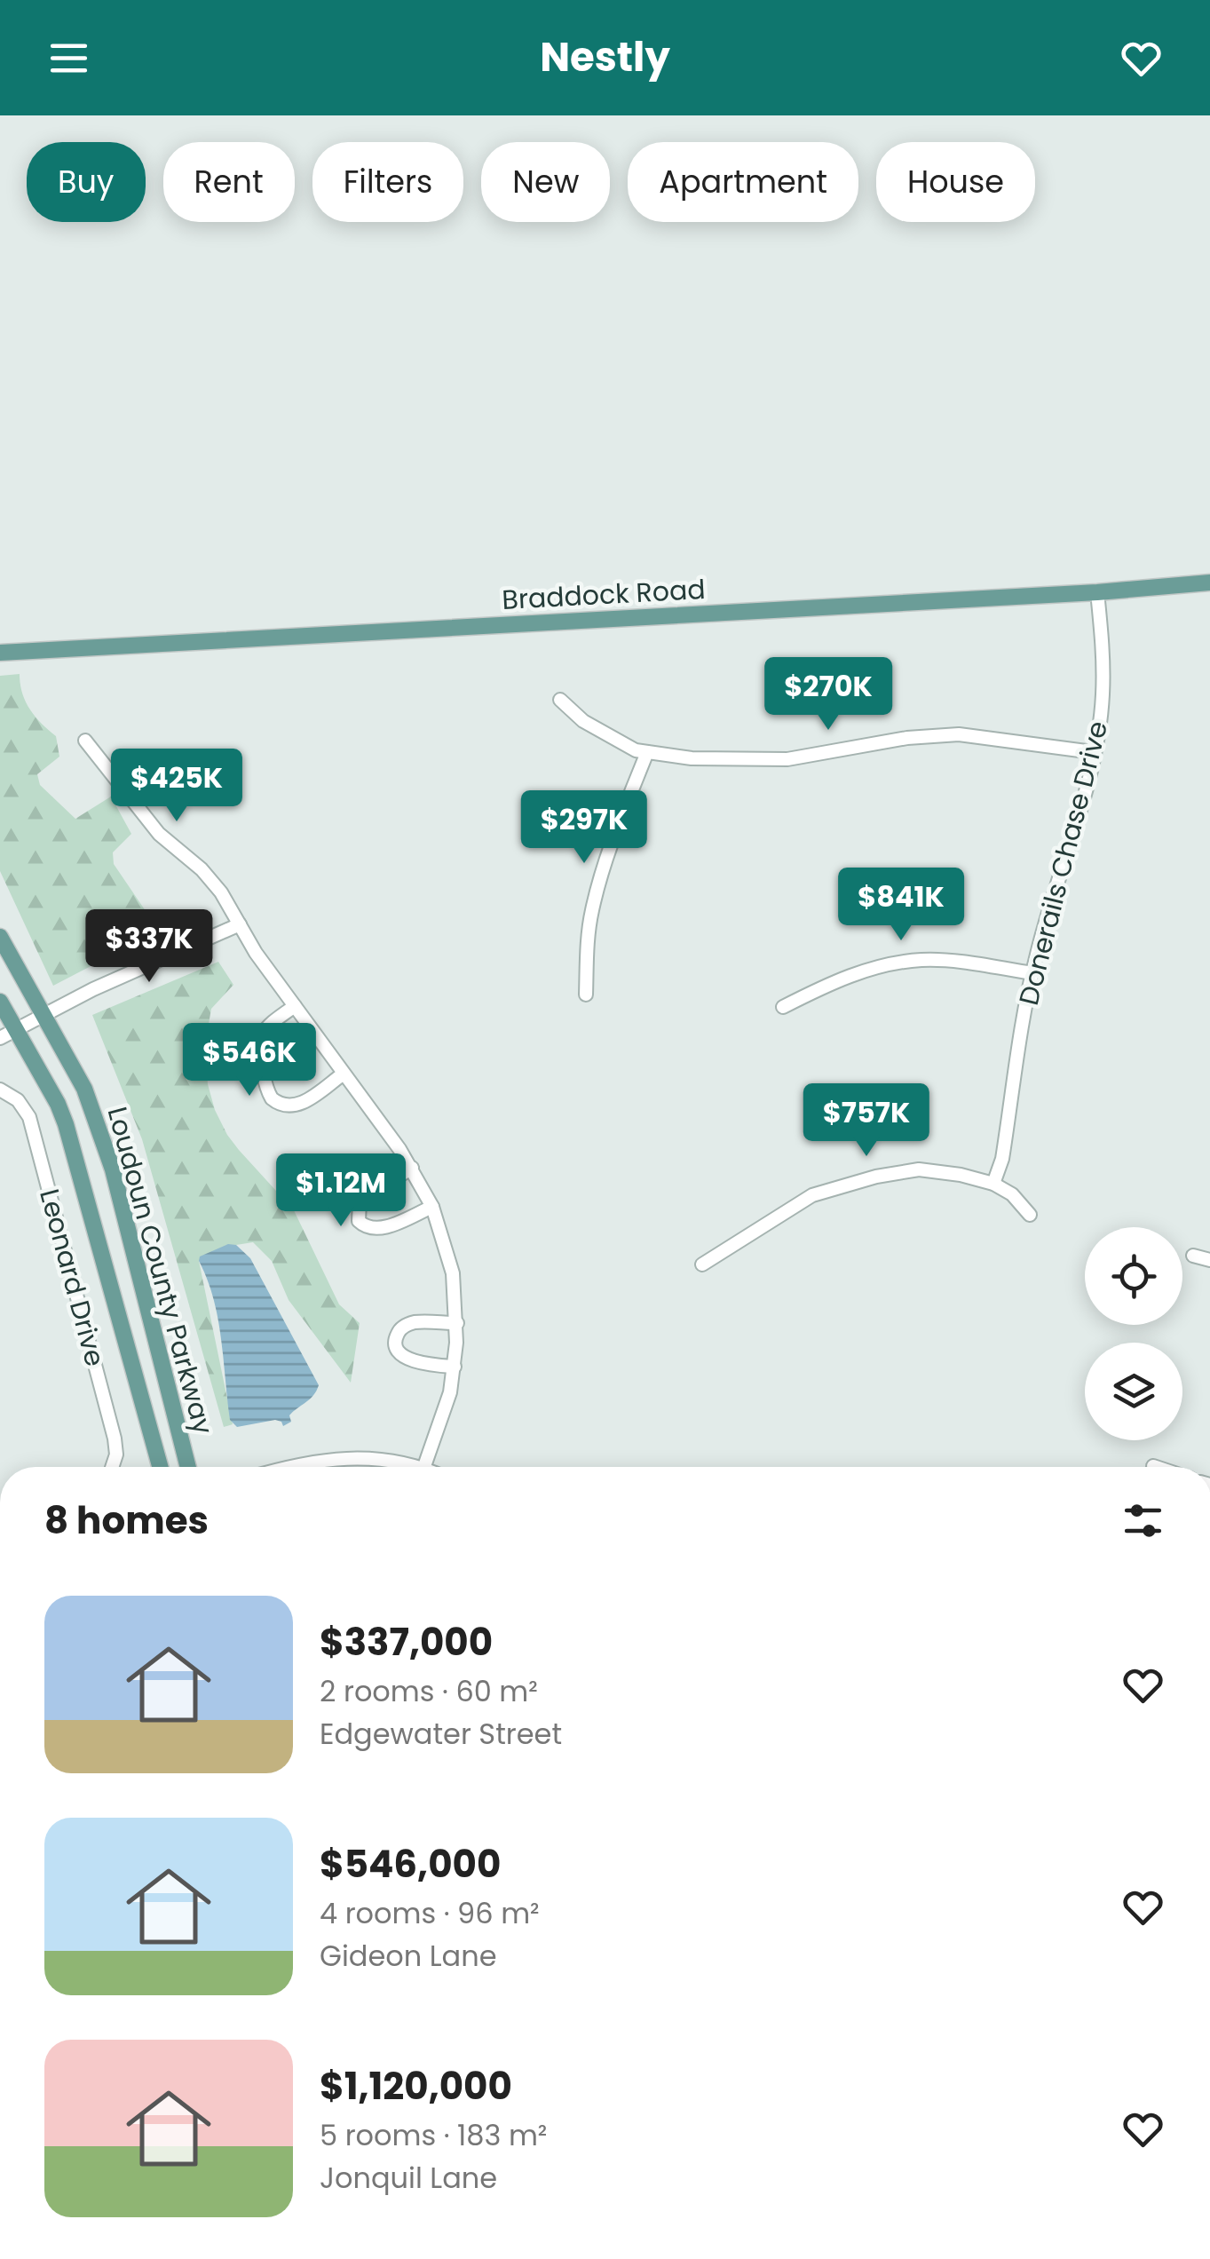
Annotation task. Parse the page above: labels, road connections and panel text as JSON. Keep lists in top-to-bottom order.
{
  "streets": {
    "main road": ["Braddock Road", "Loudoun County Parkway"],
    "street": ["Donerails Chase Drive", "Leonard Drive"]
  },
  "crossings": [
    ["Braddock Road", "Donerails Chase Drive"]
  ],
  "page": {
    "header": "Nestly",
    "chip": [
      "Buy",
      "Rent",
      "Filters",
      "New",
      "Apartment",
      "House"
    ],
    "price": [
      "$270K",
      "$425K",
      "$297K",
      "$841K",
      "$337K",
      "$546K",
      "$757K",
      "$1.12M"
    ],
    "heading": "8 homes",
    "list": [
      {
        "name": "$337,000",
        "note": "2 rooms · 60 m² · Edgewater Street"
      },
      {
        "name": "$546,000",
        "note": "4 rooms · 96 m² · Gideon Lane"
      },
      {
        "name": "$1,120,000",
        "note": "5 rooms · 183 m² · Jonquil Lane"
      }
    ]
  }
}
